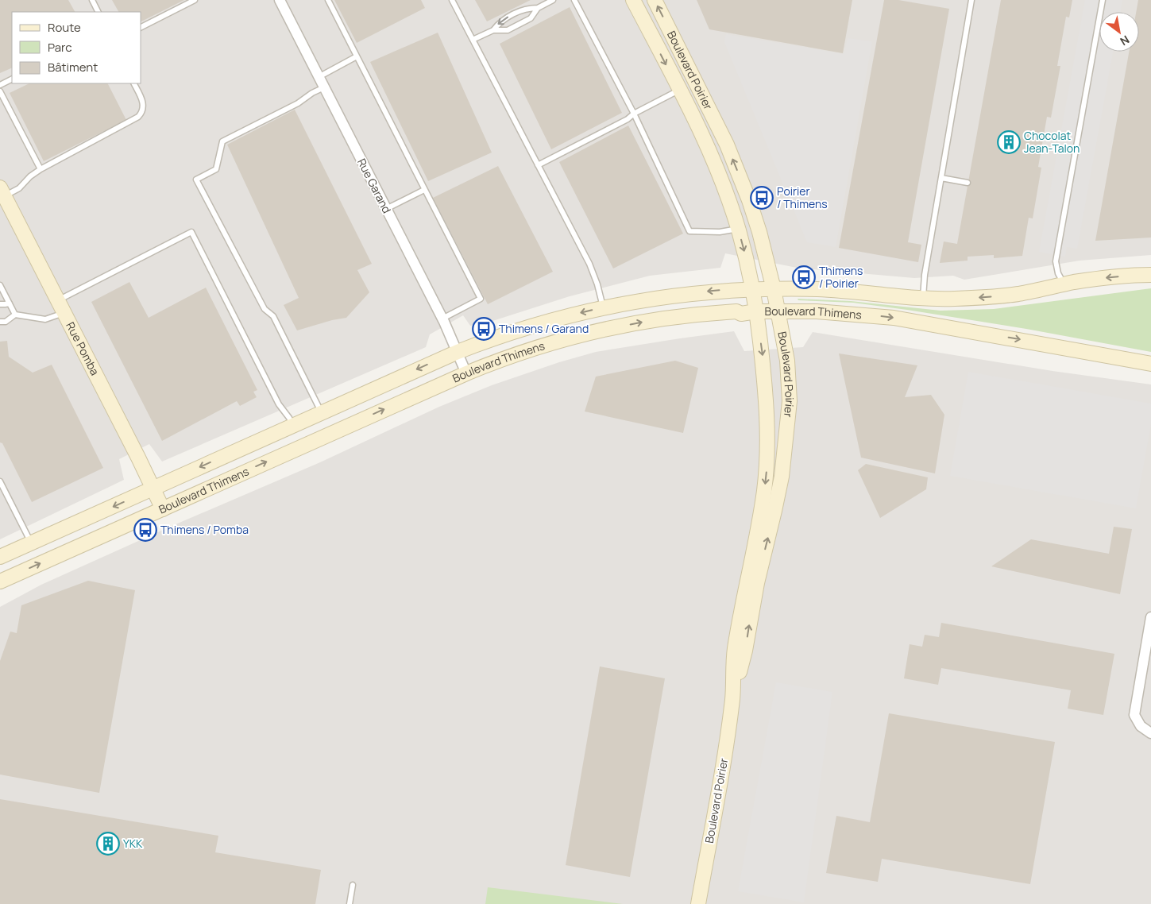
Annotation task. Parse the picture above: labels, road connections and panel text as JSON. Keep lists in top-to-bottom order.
{
  "streets": {
    "street": [
      "Boulevard Poirier",
      "Rue Garand",
      "Boulevard Thimens",
      "Rue Pomba"
    ]
  },
  "crossings": [
    ["Boulevard Poirier", "Boulevard Thimens"],
    ["Rue Garand", "Boulevard Thimens"],
    ["Boulevard Thimens", "Rue Pomba"]
  ],
  "places": {
    "building": ["Chocolat Jean-Talon", "YKK"],
    "bus stop": [
      "Poirier / Thimens",
      "Thimens / Poirier",
      "Thimens / Garand",
      "Thimens / Pomba"
    ]
  },
  "legend": ["Route", "Parc", "Bâtiment"],
  "north": "bottom right"
}
